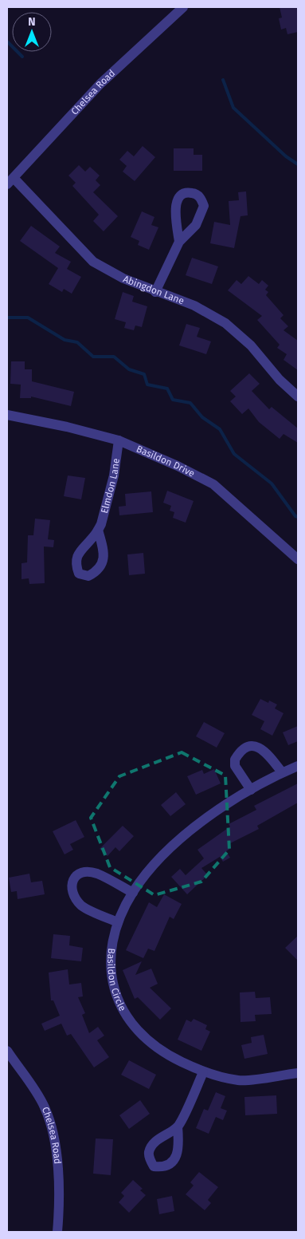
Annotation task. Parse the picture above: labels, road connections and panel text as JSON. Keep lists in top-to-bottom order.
{
  "streets": {
    "street": [
      "Chelsea Road",
      "Abingdon Lane",
      "Basildon Drive",
      "Elmdon Lane",
      "Basildon Circle"
    ]
  },
  "crossings": [
    ["Chelsea Road", "Abingdon Lane"],
    ["Basildon Drive", "Elmdon Lane"]
  ],
  "north": "top"
}
